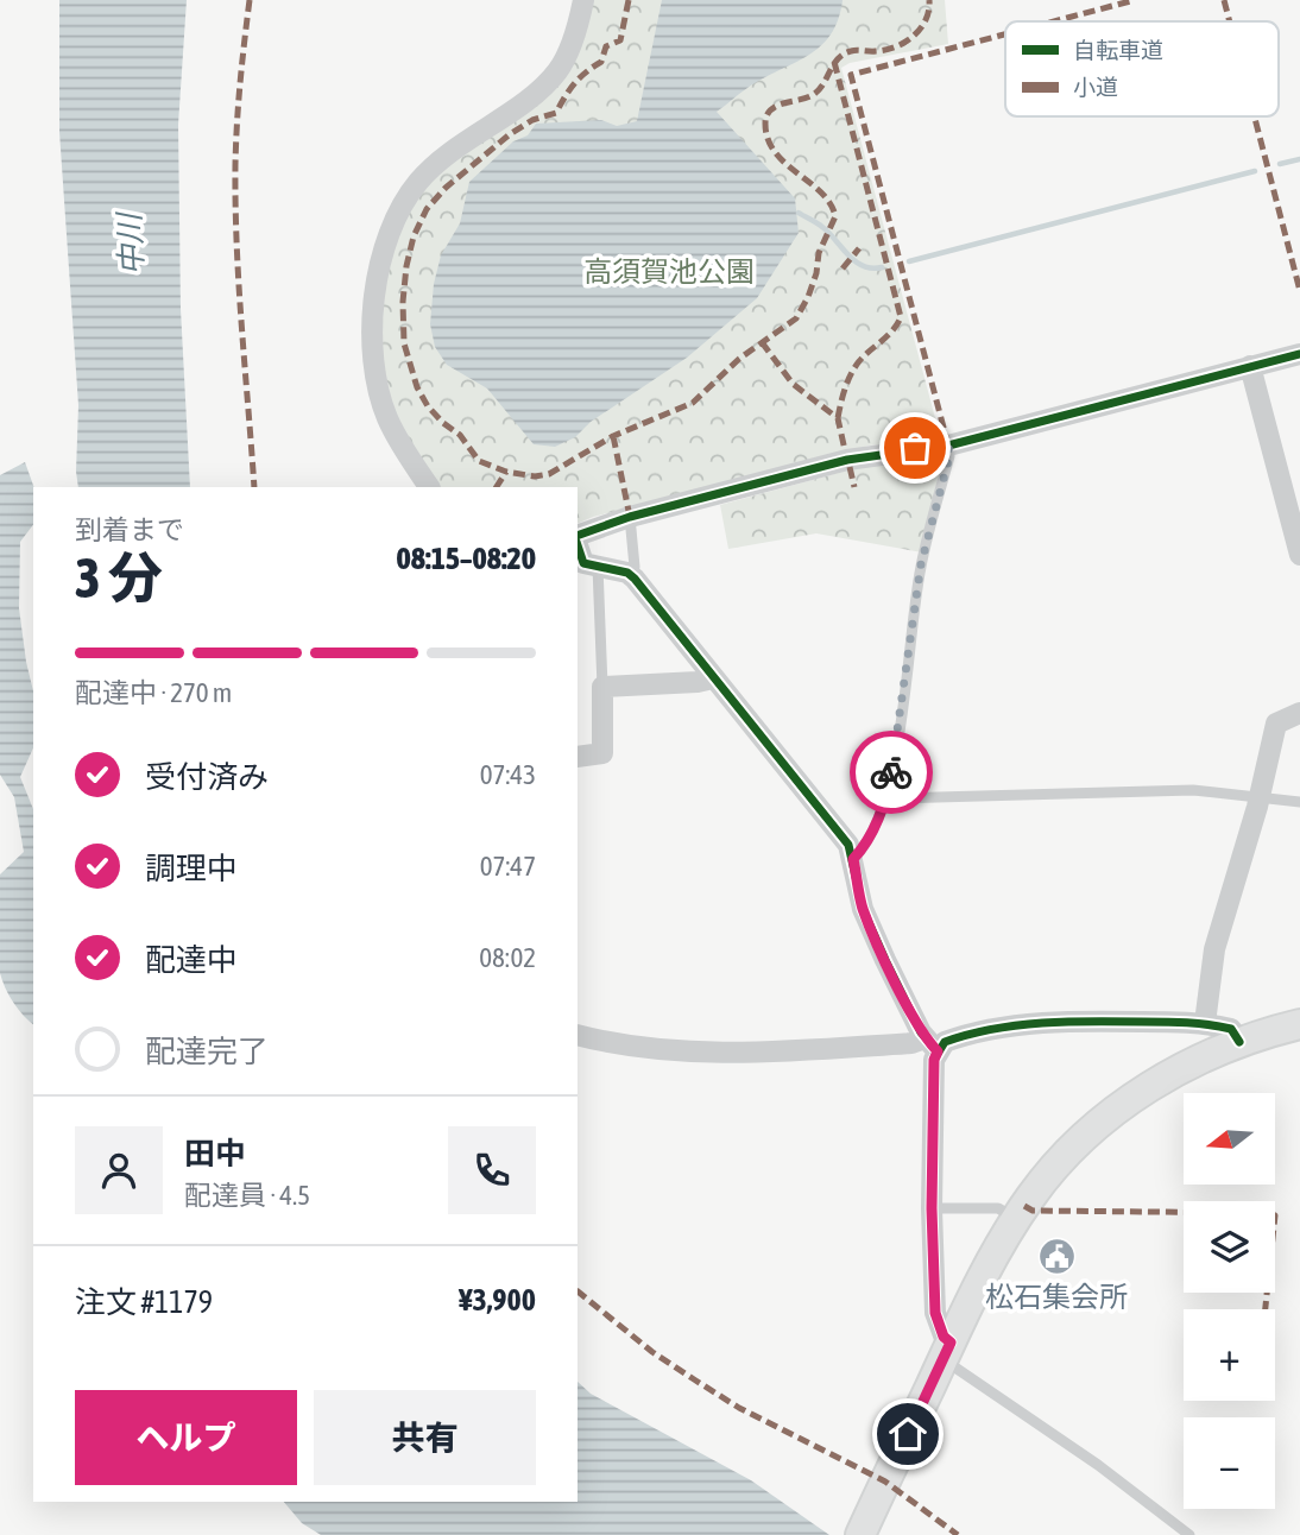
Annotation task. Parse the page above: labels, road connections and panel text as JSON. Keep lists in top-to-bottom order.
{
  "water": ["中川"],
  "parks": ["高須賀池公園"],
  "places": {
    "public building": ["松石集会所"]
  },
  "legend": ["自転車道", "小道"],
  "north": "left",
  "page": {
    "heading": ["3 分", "到着まで", "08:15–08:20"],
    "panel": [
      "田中",
      "配達員 · 4.5",
      "注文 #1179",
      "¥3,900"
    ],
    "bar": "配達中 · 270 m",
    "list": [
      ["受付済み", "07:43"],
      ["調理中", "07:47"],
      ["配達中", "08:02"],
      "配達完了"
    ],
    "map_buttons": ["+", "−"],
    "buttons": ["ヘルプ", "共有"]
  }
}
